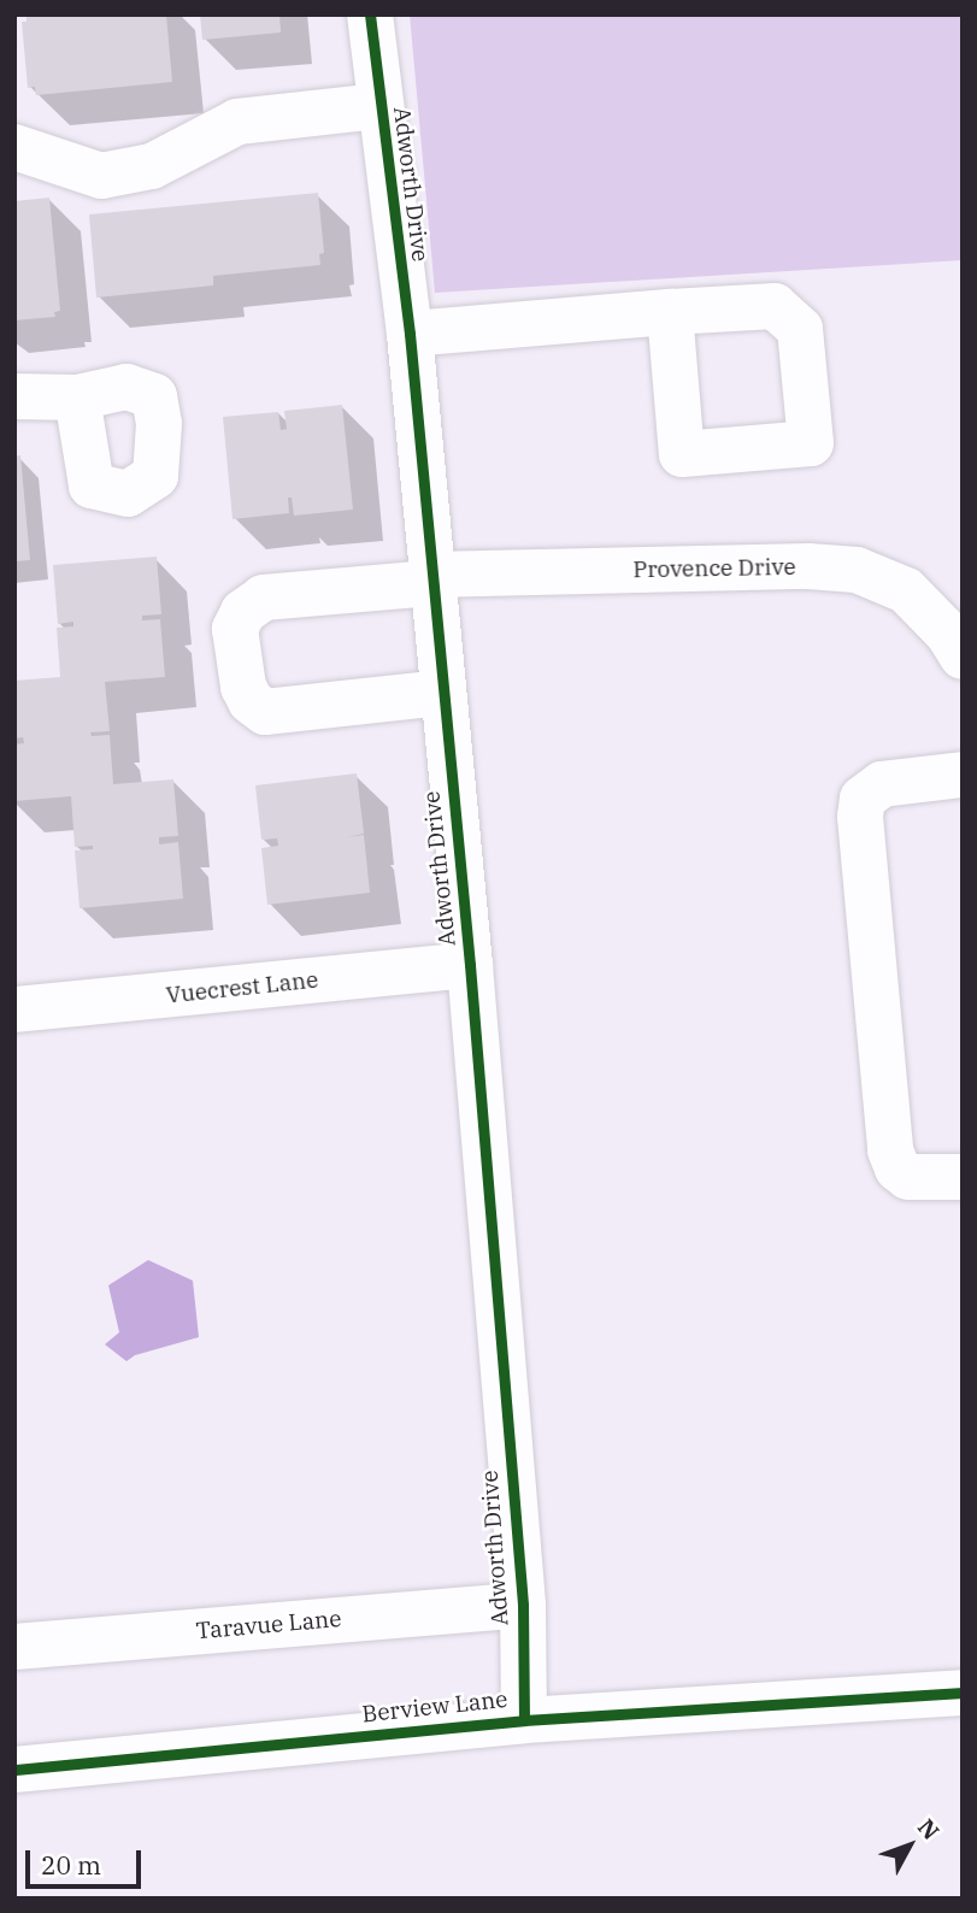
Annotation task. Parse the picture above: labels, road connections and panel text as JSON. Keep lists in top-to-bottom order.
{
  "streets": {
    "street": [
      "Adworth Drive",
      "Provence Drive",
      "Vuecrest Lane",
      "Taravue Lane",
      "Berview Lane"
    ]
  },
  "crossings": [
    ["Adworth Drive", "Provence Drive"],
    ["Adworth Drive", "Vuecrest Lane"],
    ["Adworth Drive", "Taravue Lane"],
    ["Adworth Drive", "Berview Lane"]
  ],
  "scale_bar": "20 m",
  "north": "top right"
}
